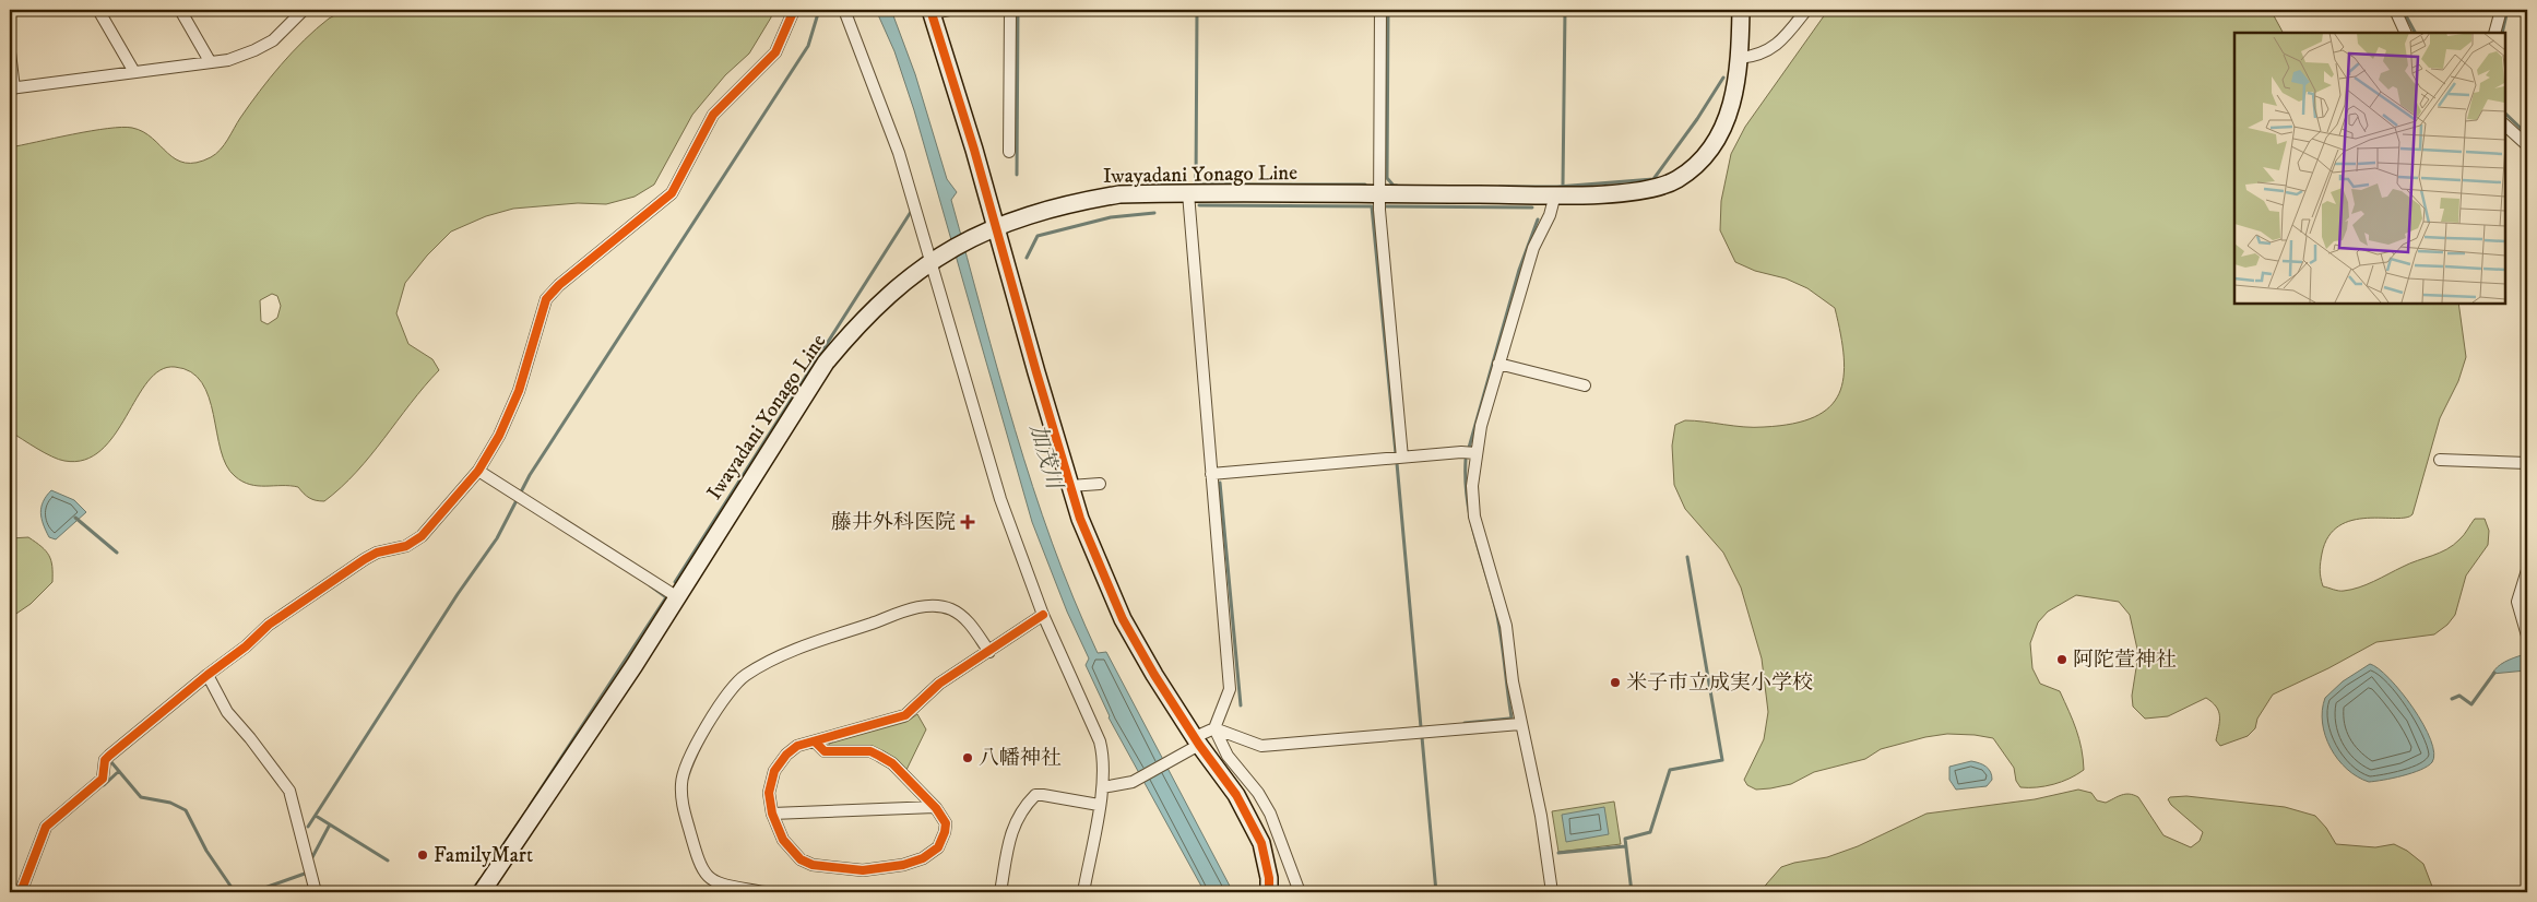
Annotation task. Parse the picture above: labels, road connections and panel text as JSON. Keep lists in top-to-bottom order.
{
  "streets": {
    "main road": ["Iwayadani Yonago Line"]
  },
  "water": ["加茂川"],
  "places": {
    "health": ["藤井外科医院"],
    "other": [
      "阿陀萱神社",
      "米子市立成実小学校",
      "八幡神社",
      "FamilyMart"
    ]
  }
}
